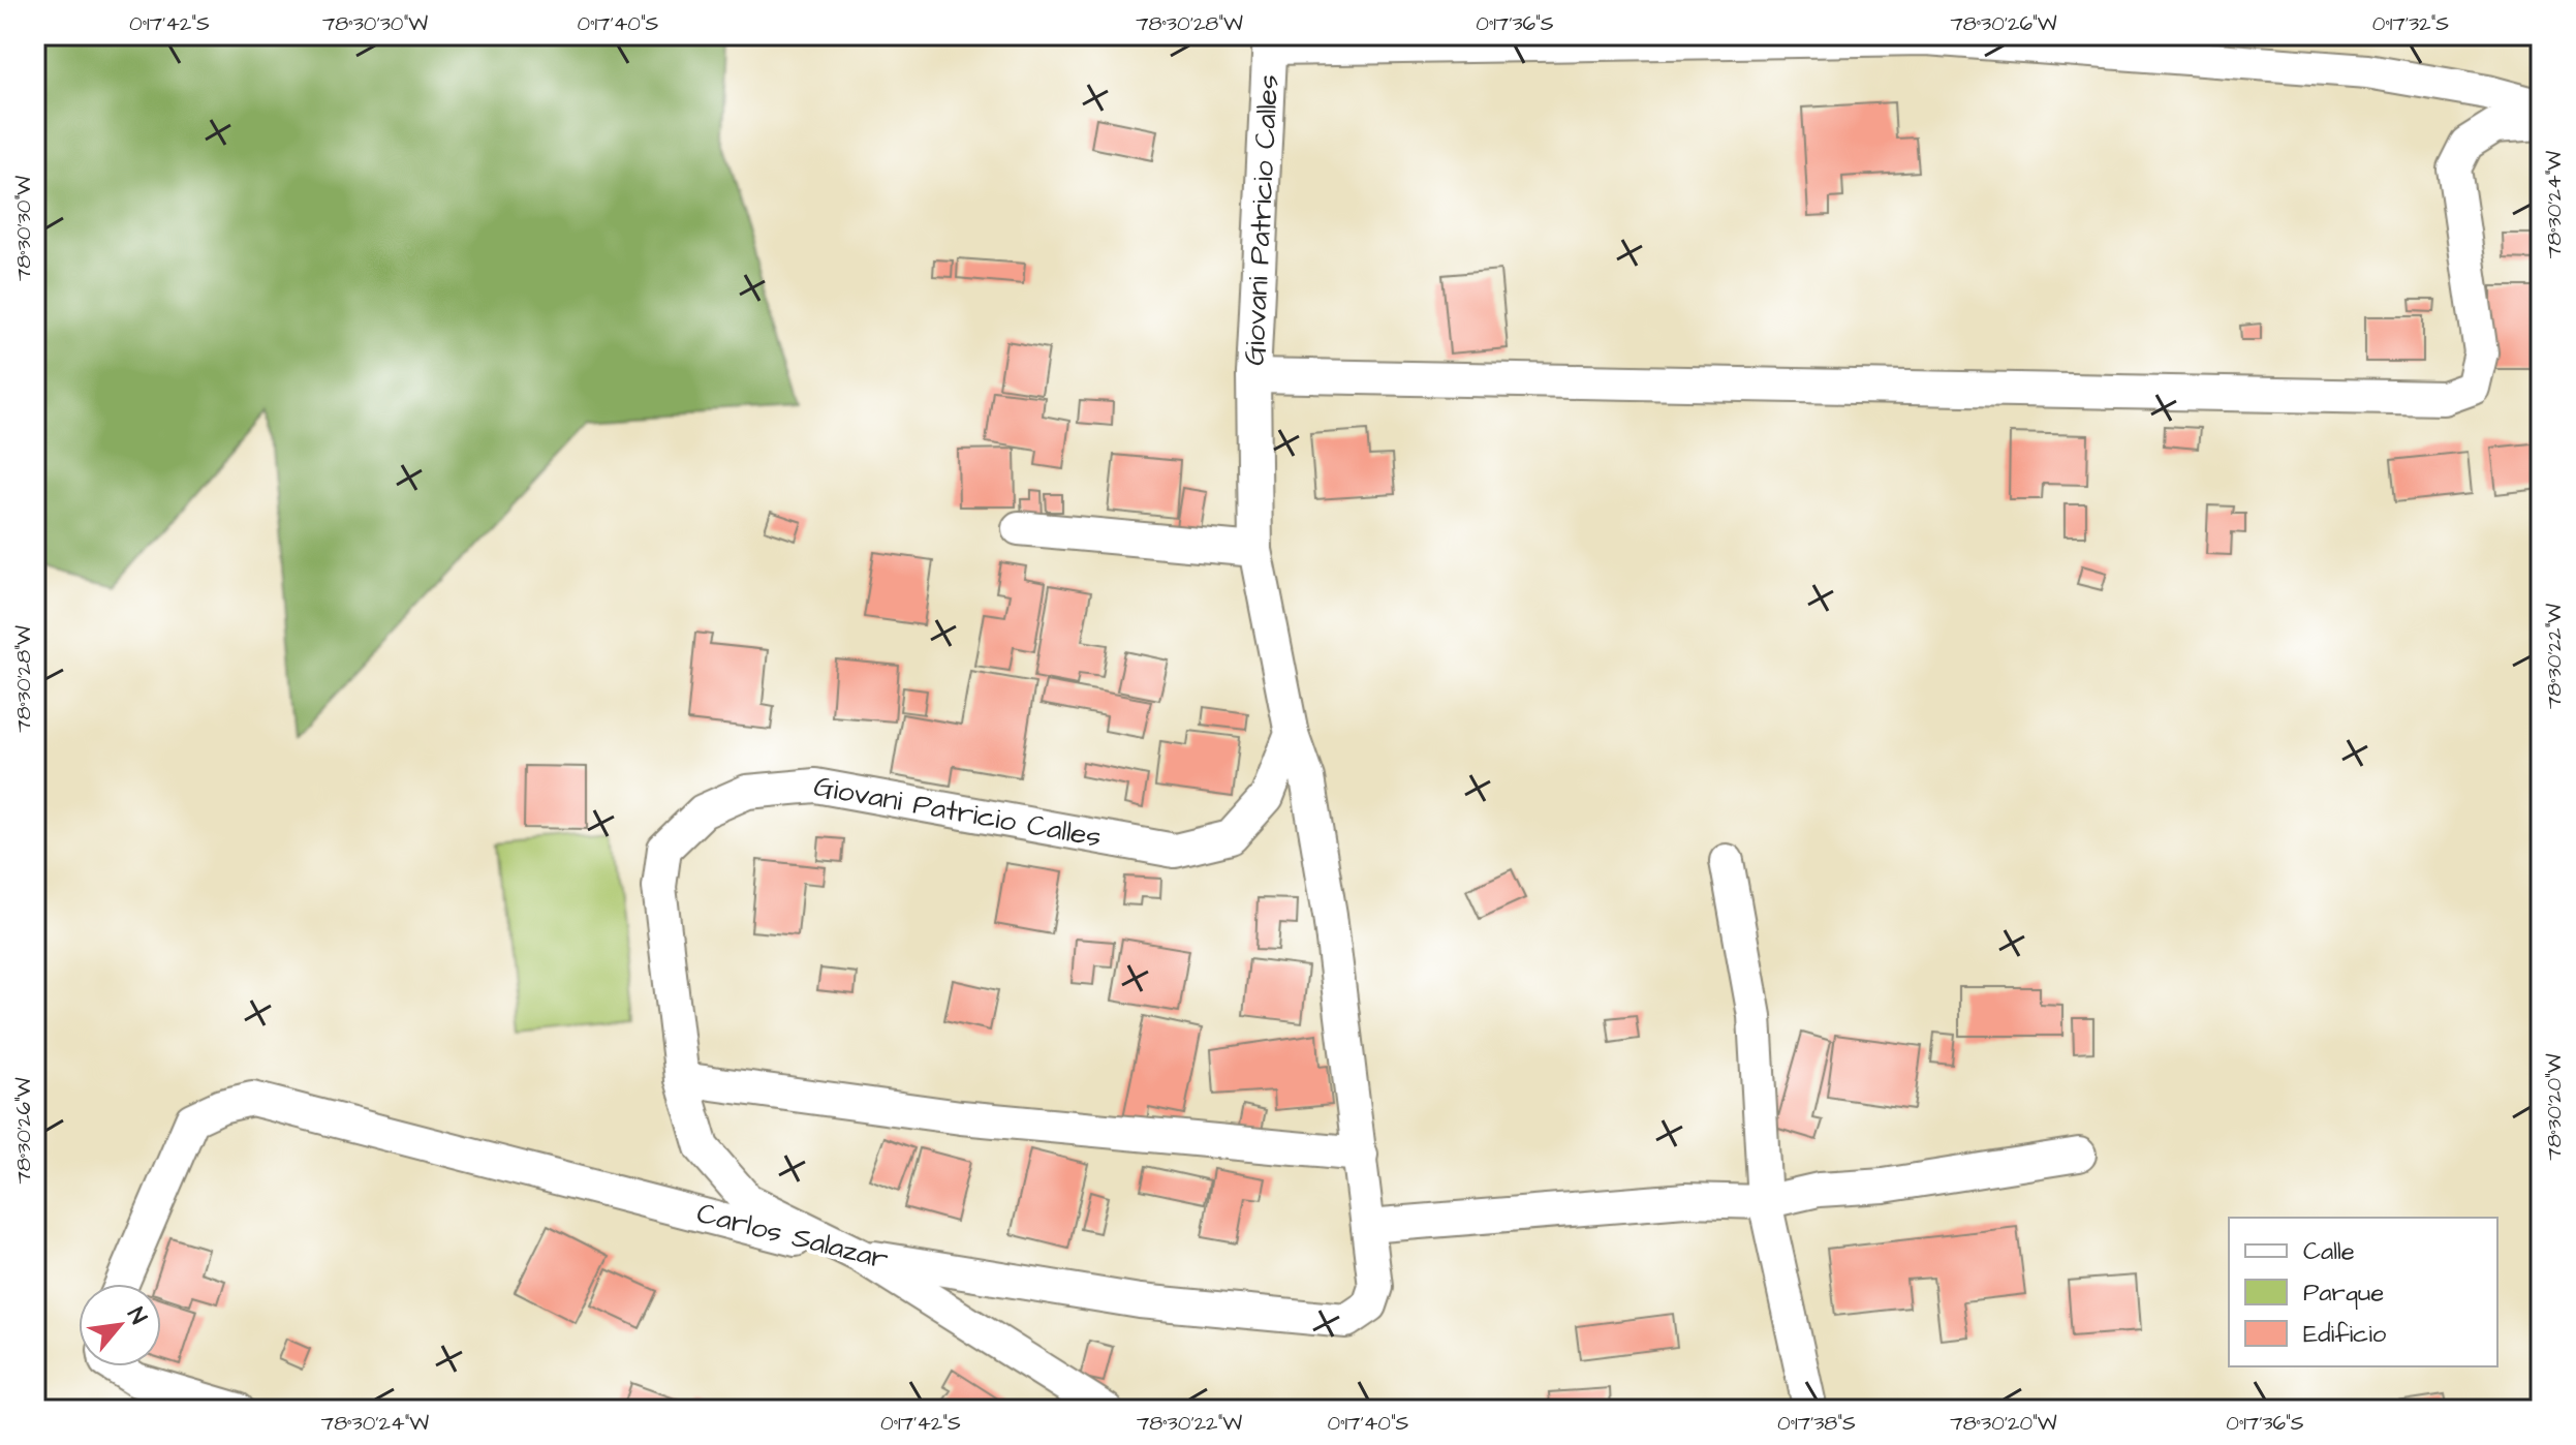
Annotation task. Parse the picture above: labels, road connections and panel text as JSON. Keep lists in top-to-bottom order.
{
  "streets": {
    "street": ["Giovani Patricio Calles", "Carlos Salazar"]
  },
  "crossings": [
    ["Giovani Patricio Calles", "Carlos Salazar"]
  ],
  "legend": ["Calle", "Parque", "Edificio"],
  "north": "top right",
  "coordinates": [
    "0°17'42\"S",
    "78°30'30\"W",
    "0°17'40\"S",
    "78°30'28\"W",
    "0°17'36\"S",
    "78°30'26\"W",
    "0°17'32\"S",
    "78°30'24\"W",
    "78°30'22\"W",
    "78°30'20\"W",
    "0°17'38\"S"
  ]
}
